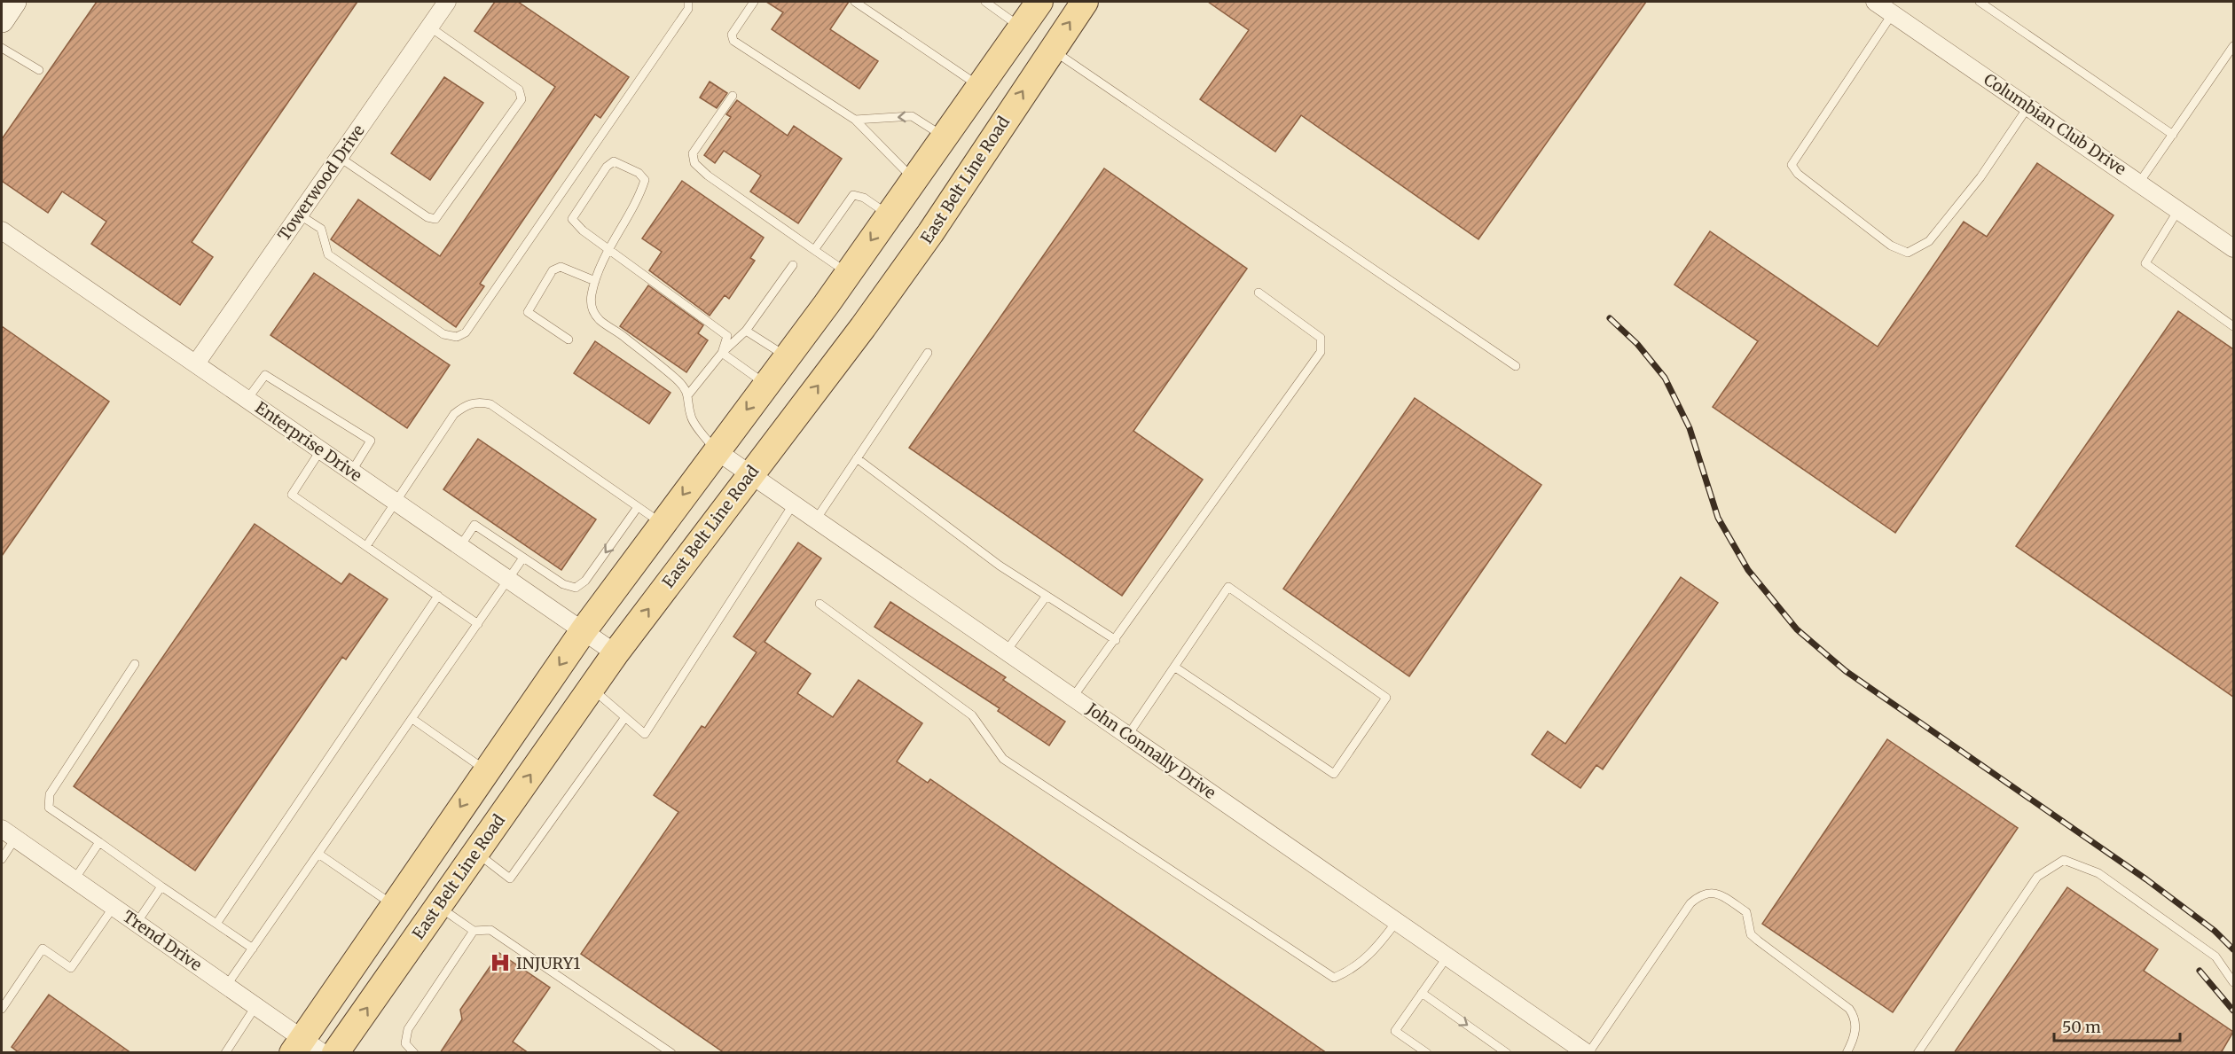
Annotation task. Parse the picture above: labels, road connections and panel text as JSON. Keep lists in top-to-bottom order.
{
  "streets": {
    "main road": ["East Belt Line Road"],
    "street": [
      "Columbian Club Drive",
      "Towerwood Drive",
      "Enterprise Drive",
      "John Connally Drive",
      "Trend Drive"
    ]
  },
  "crossings": [
    ["East Belt Line Road", "Enterprise Drive"],
    ["East Belt Line Road", "John Connally Drive"],
    ["Towerwood Drive", "Enterprise Drive"]
  ],
  "places": {
    "hospital": ["INJURY1"]
  },
  "scale_bar": "50 m"
}
